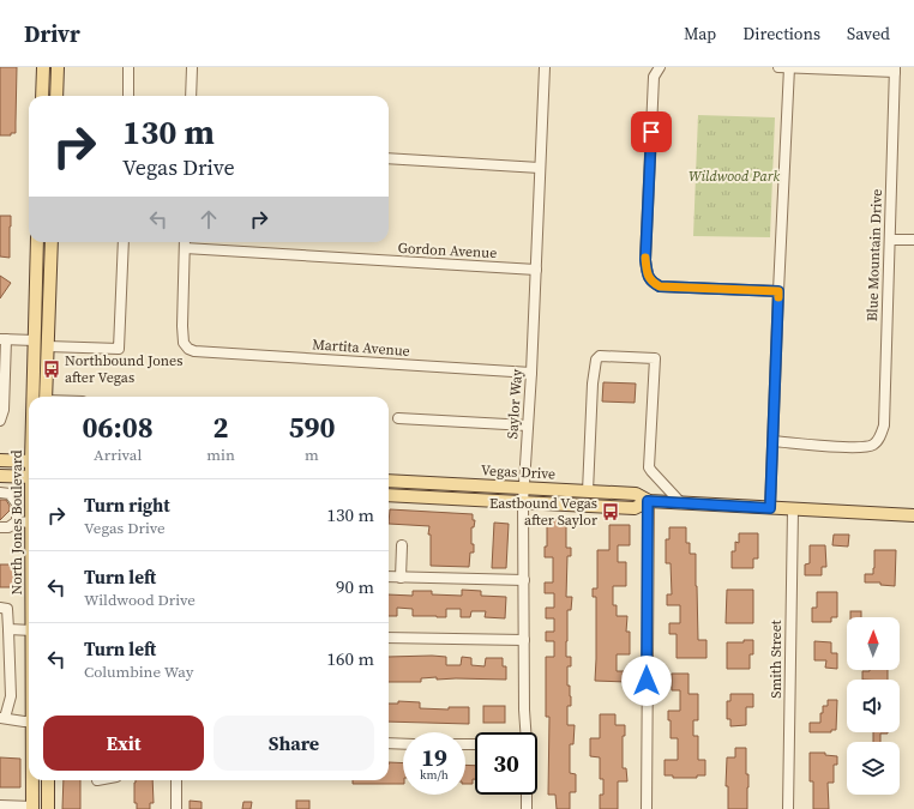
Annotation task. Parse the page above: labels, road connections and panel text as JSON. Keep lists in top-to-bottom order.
{
  "streets": {
    "main road": ["Vegas Drive", "North Jones Boulevard"],
    "street": [
      "Gordon Avenue",
      "Blue Mountain Drive",
      "Martita Avenue",
      "Saylor Way",
      "Smith Street"
    ]
  },
  "crossings": [
    ["Gordon Avenue", "Martita Avenue"],
    ["Gordon Avenue", "Saylor Way"],
    ["Martita Avenue", "Saylor Way"],
    ["Saylor Way", "Vegas Drive"],
    ["Vegas Drive", "Smith Street"]
  ],
  "parks": ["Wildwood Park"],
  "places": {
    "bus stop": ["Northbound Jones after Vegas", "Eastbound Vegas after Saylor"]
  },
  "north": "top",
  "page": {
    "header": "Drivr",
    "nav": ["Map", "Directions", "Saved"],
    "turn": ["130 m", "Vegas Drive"],
    "eta": [
      "06:08",
      "Arrival",
      "2",
      "min",
      "590",
      "m"
    ],
    "list": [
      {
        "name": "Turn right",
        "note": "Vegas Drive",
        "value": "130 m"
      },
      {
        "name": "Turn left",
        "note": "Wildwood Drive",
        "value": "90 m"
      },
      {
        "name": "Turn left",
        "note": "Columbine Way",
        "value": "160 m"
      }
    ],
    "buttons": ["Exit", "Share"],
    "speed": "19 km/h",
    "limit": "30"
  }
}
